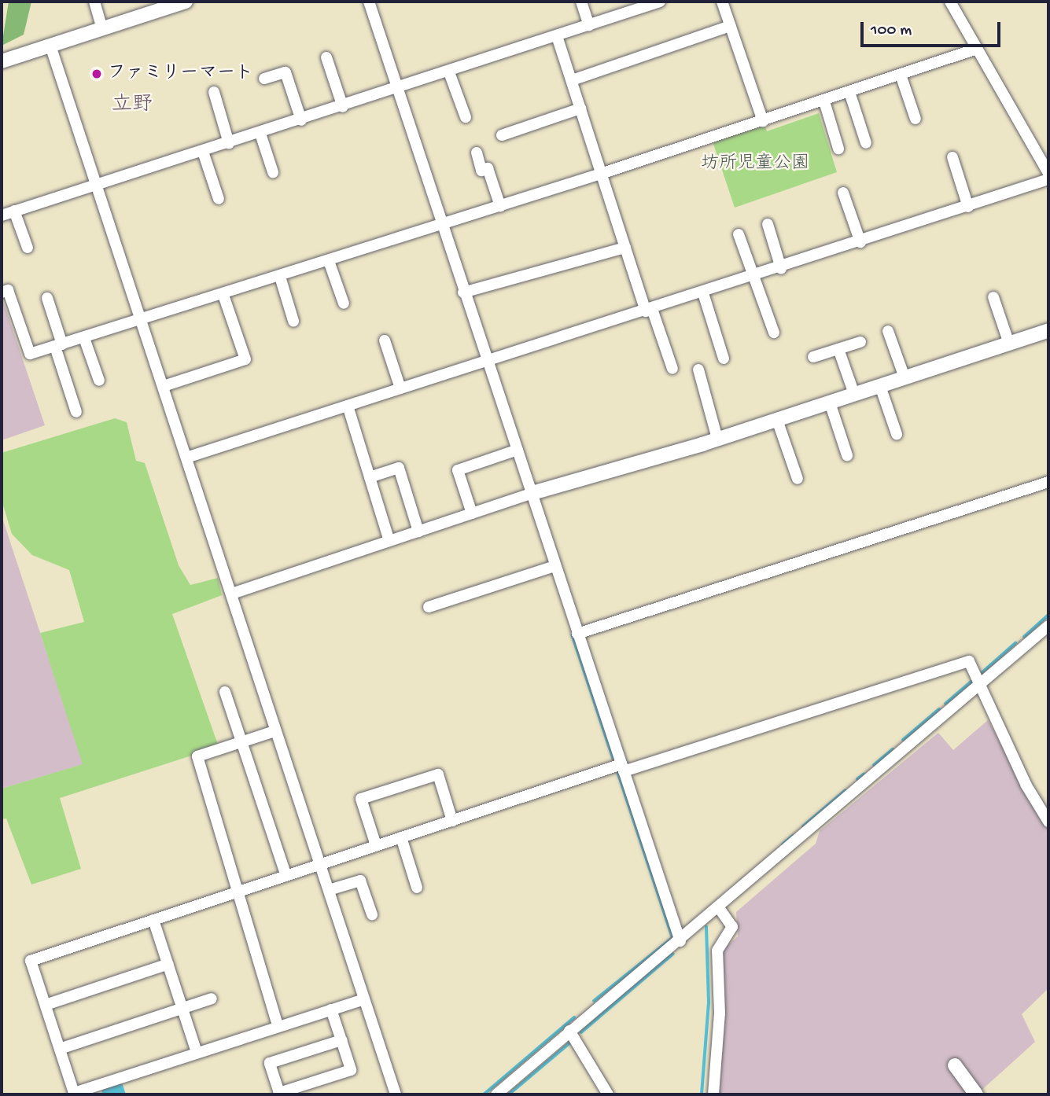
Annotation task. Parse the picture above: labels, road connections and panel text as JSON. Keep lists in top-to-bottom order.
{
  "districts": ["立野"],
  "parks": ["坊所児童公園"],
  "places": ["ファミリーマート"],
  "scale_bar": "100 m"
}
